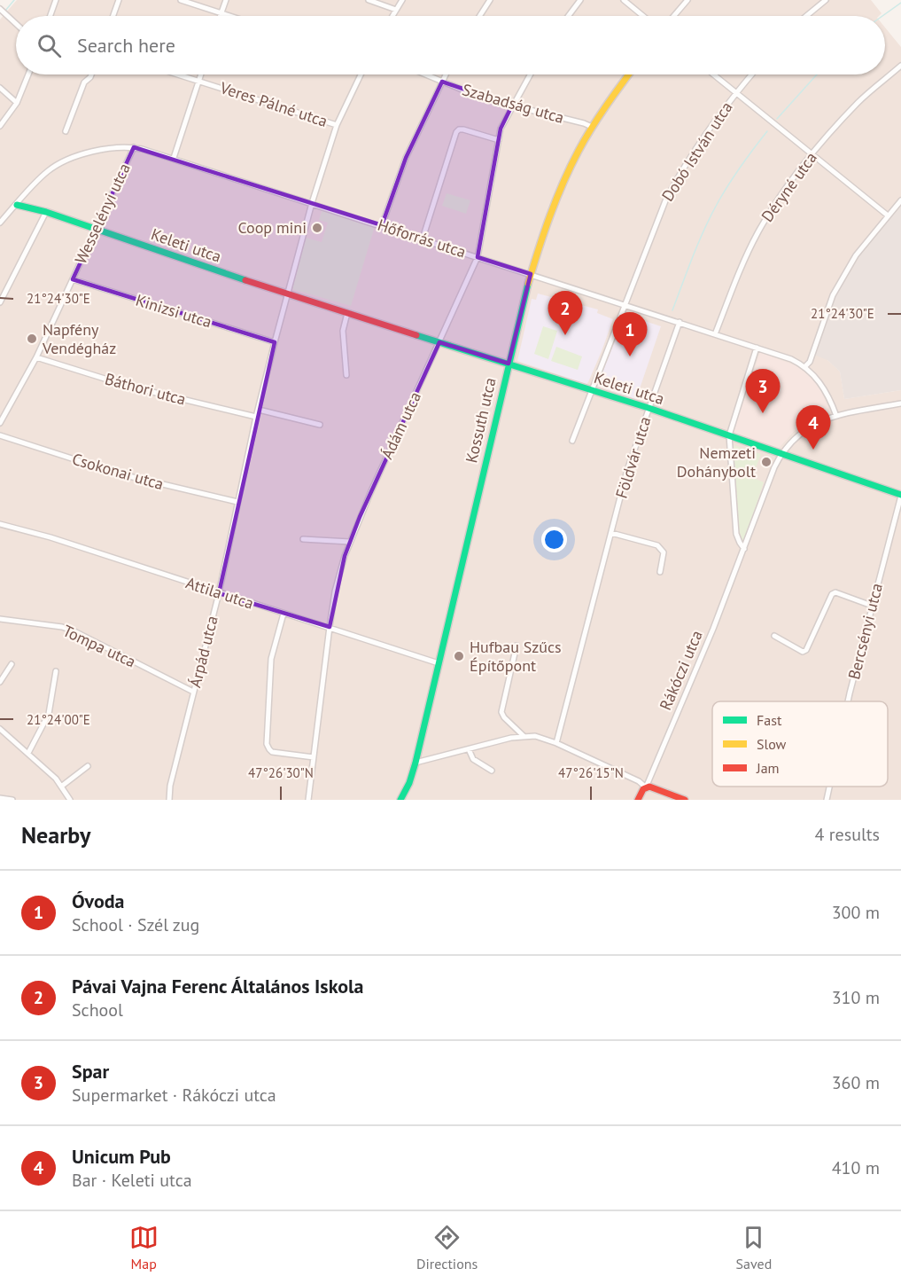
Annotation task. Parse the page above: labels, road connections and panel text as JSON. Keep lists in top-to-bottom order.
{
  "streets": {
    "street": [
      "Szabadság utca",
      "Veres Pálné utca",
      "Dobó István utca",
      "Déryné utca",
      "Wesselényi utca",
      "Hőforrás utca",
      "Keleti utca",
      "Kinizsi utca",
      "Báthori utca",
      "Kossuth utca",
      "Ádám utca",
      "Földvár utca",
      "Csokonai utca",
      "Attila utca",
      "Bercsényi utca",
      "Tompa utca",
      "Árpád utca",
      "Rákóczi utca"
    ]
  },
  "crossings": [
    ["Szabadság utca", "Kossuth utca"],
    ["Szabadság utca", "Ádám utca"],
    ["Veres Pálné utca", "Árpád utca"],
    ["Dobó István utca", "Hőforrás utca"],
    ["Dobó István utca", "Keleti utca"],
    ["Déryné utca", "Hőforrás utca"],
    ["Wesselényi utca", "Hőforrás utca"],
    ["Wesselényi utca", "Keleti utca"],
    ["Wesselényi utca", "Kinizsi utca"],
    ["Wesselényi utca", "Báthori utca"],
    ["Hőforrás utca", "Keleti utca"],
    ["Hőforrás utca", "Kossuth utca"],
    ["Hőforrás utca", "Ádám utca"],
    ["Hőforrás utca", "Földvár utca"],
    ["Hőforrás utca", "Árpád utca"],
    ["Hőforrás utca", "Rákóczi utca"],
    ["Keleti utca", "Kossuth utca"],
    ["Keleti utca", "Ádám utca"],
    ["Keleti utca", "Földvár utca"],
    ["Keleti utca", "Bercsényi utca"],
    ["Keleti utca", "Árpád utca"],
    ["Keleti utca", "Rákóczi utca"],
    ["Kinizsi utca", "Árpád utca"],
    ["Báthori utca", "Árpád utca"],
    ["Kossuth utca", "Attila utca"],
    ["Ádám utca", "Attila utca"],
    ["Csokonai utca", "Árpád utca"],
    ["Attila utca", "Árpád utca"],
    ["Tompa utca", "Árpád utca"]
  ],
  "places": [
    "Coop mini",
    "Napfény Vendégház",
    "Nemzeti Dohánybolt",
    "Hufbau Szűcs Építőpont"
  ],
  "legend": ["Fast", "Slow", "Jam"],
  "page": {
    "search": "Search here",
    "pins": [
      "2",
      "1",
      "3",
      "4"
    ],
    "heading": ["Nearby", "4 results"],
    "list": [
      {
        "mark": "1",
        "name": "Óvoda",
        "note": "School · Szél zug",
        "value": "300 m"
      },
      {
        "mark": "2",
        "name": "Pávai Vajna Ferenc Általános Iskola",
        "note": "School",
        "value": "310 m"
      },
      {
        "mark": "3",
        "name": "Spar",
        "note": "Supermarket · Rákóczi utca",
        "value": "360 m"
      },
      {
        "mark": "4",
        "name": "Unicum Pub",
        "note": "Bar · Keleti utca",
        "value": "410 m"
      }
    ],
    "nav": ["Map", "Directions", "Saved"]
  },
  "coordinates": [
    "21°24'30\"E",
    "21°24'00\"E",
    "47°26'30\"N",
    "47°26'15\"N"
  ]
}
